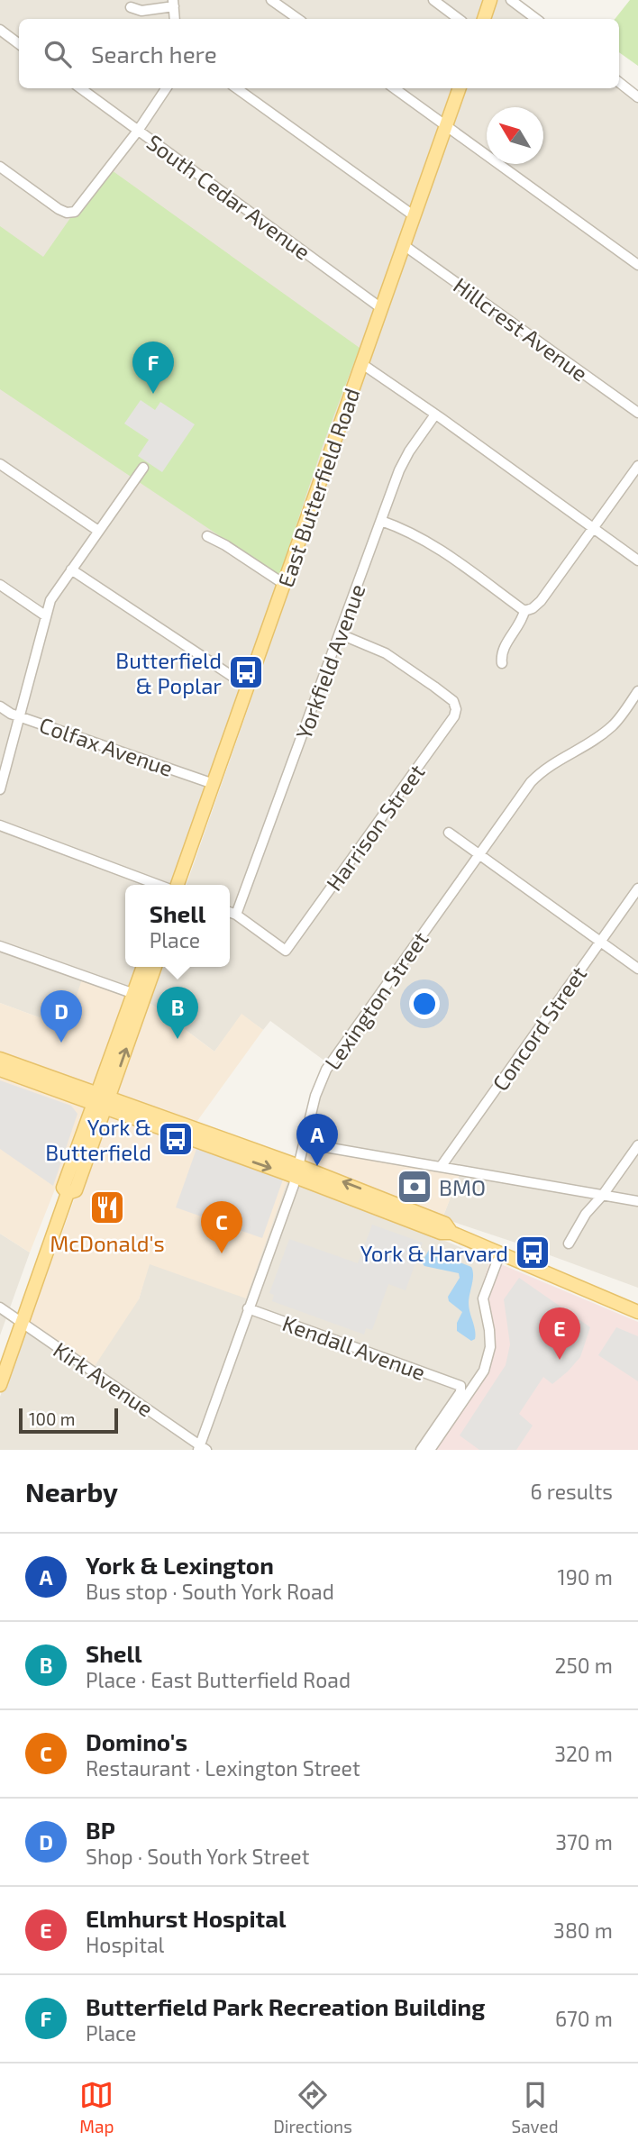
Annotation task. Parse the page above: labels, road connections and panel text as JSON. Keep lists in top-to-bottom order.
{
  "streets": {
    "main road": ["East Butterfield Road"],
    "street": [
      "South Cedar Avenue",
      "Hillcrest Avenue",
      "Yorkfield Avenue",
      "Colfax Avenue",
      "Harrison Street",
      "Lexington Street",
      "Concord Street",
      "Kendall Avenue",
      "Kirk Avenue"
    ]
  },
  "crossings": [
    ["South Cedar Avenue", "East Butterfield Road"],
    ["Hillcrest Avenue", "East Butterfield Road"],
    ["East Butterfield Road", "Colfax Avenue"],
    ["Yorkfield Avenue", "Harrison Street"],
    ["Lexington Street", "Kendall Avenue"],
    ["Lexington Street", "Kirk Avenue"]
  ],
  "places": {
    "bus stop": ["Butterfield & Poplar", "York & Butterfield", "York & Harvard"],
    "bank": ["BMO"],
    "restaurant": ["McDonald's"]
  },
  "scale_bar": "100 m",
  "north": "top left",
  "page": {
    "search": "Search here",
    "pins": [
      "F",
      "B",
      "D",
      "A",
      "C",
      "E"
    ],
    "popup": ["Shell", "Place"],
    "scale": "100 m",
    "heading": ["Nearby", "6 results"],
    "list": [
      {
        "mark": "A",
        "name": "York & Lexington",
        "note": "Bus stop · South York Road",
        "value": "190 m"
      },
      {
        "mark": "B",
        "name": "Shell",
        "note": "Place · East Butterfield Road",
        "value": "250 m"
      },
      {
        "mark": "C",
        "name": "Domino's",
        "note": "Restaurant · Lexington Street",
        "value": "320 m"
      },
      {
        "mark": "D",
        "name": "BP",
        "note": "Shop · South York Street",
        "value": "370 m"
      },
      {
        "mark": "E",
        "name": "Elmhurst Hospital",
        "note": "Hospital",
        "value": "380 m"
      },
      {
        "mark": "F",
        "name": "Butterfield Park Recreation Building",
        "note": "Place",
        "value": "670 m"
      }
    ],
    "nav": ["Map", "Directions", "Saved"]
  }
}
